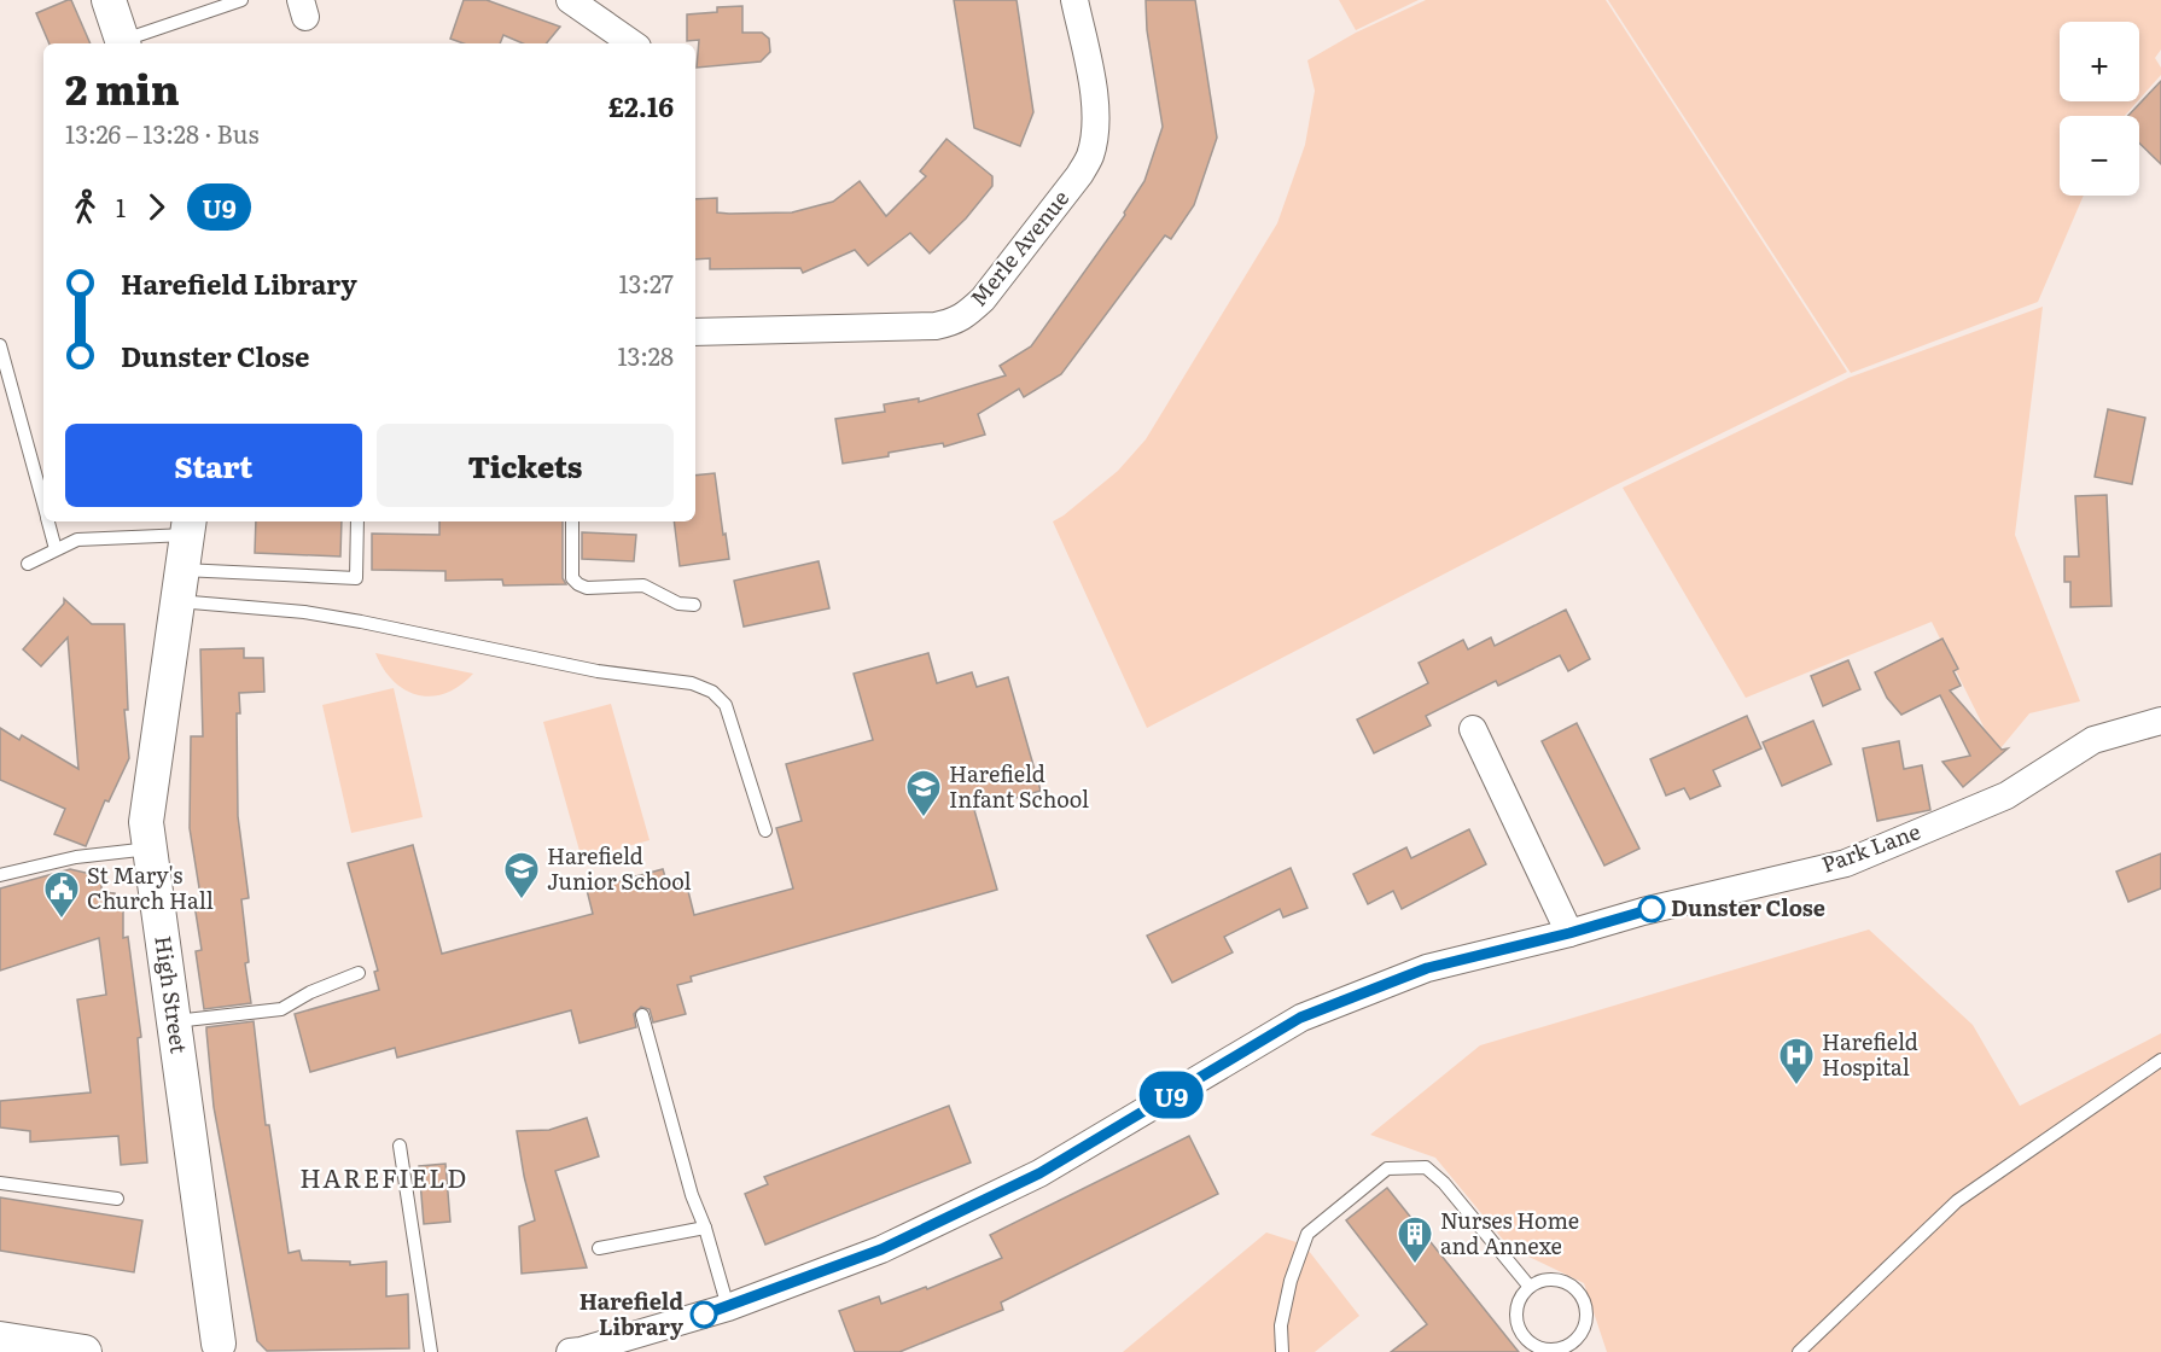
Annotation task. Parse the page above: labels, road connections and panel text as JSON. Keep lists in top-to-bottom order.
{
  "streets": {
    "street": ["Merle Avenue", "Park Lane", "High Street"]
  },
  "districts": ["HAREFIELD"],
  "places": {
    "school or university": ["Harefield Infant School", "Harefield Junior School"],
    "other": ["Dunster Close", "Harefield Library"],
    "public building": ["St Mary's Church Hall"],
    "hospital": ["Harefield Hospital"],
    "building": ["Nurses Home and Annexe"]
  },
  "lines": ["bus line U9"],
  "page": {
    "on_map": "U9",
    "map_buttons": ["+", "−"],
    "heading": ["2 min", "13:26 – 13:28 · Bus", "£2.16"],
    "legs": ["1", "U9"],
    "list": [
      {
        "name": "Harefield Library",
        "value": "13:27"
      },
      {
        "name": "Dunster Close",
        "value": "13:28"
      }
    ],
    "buttons": ["Start", "Tickets"]
  }
}
